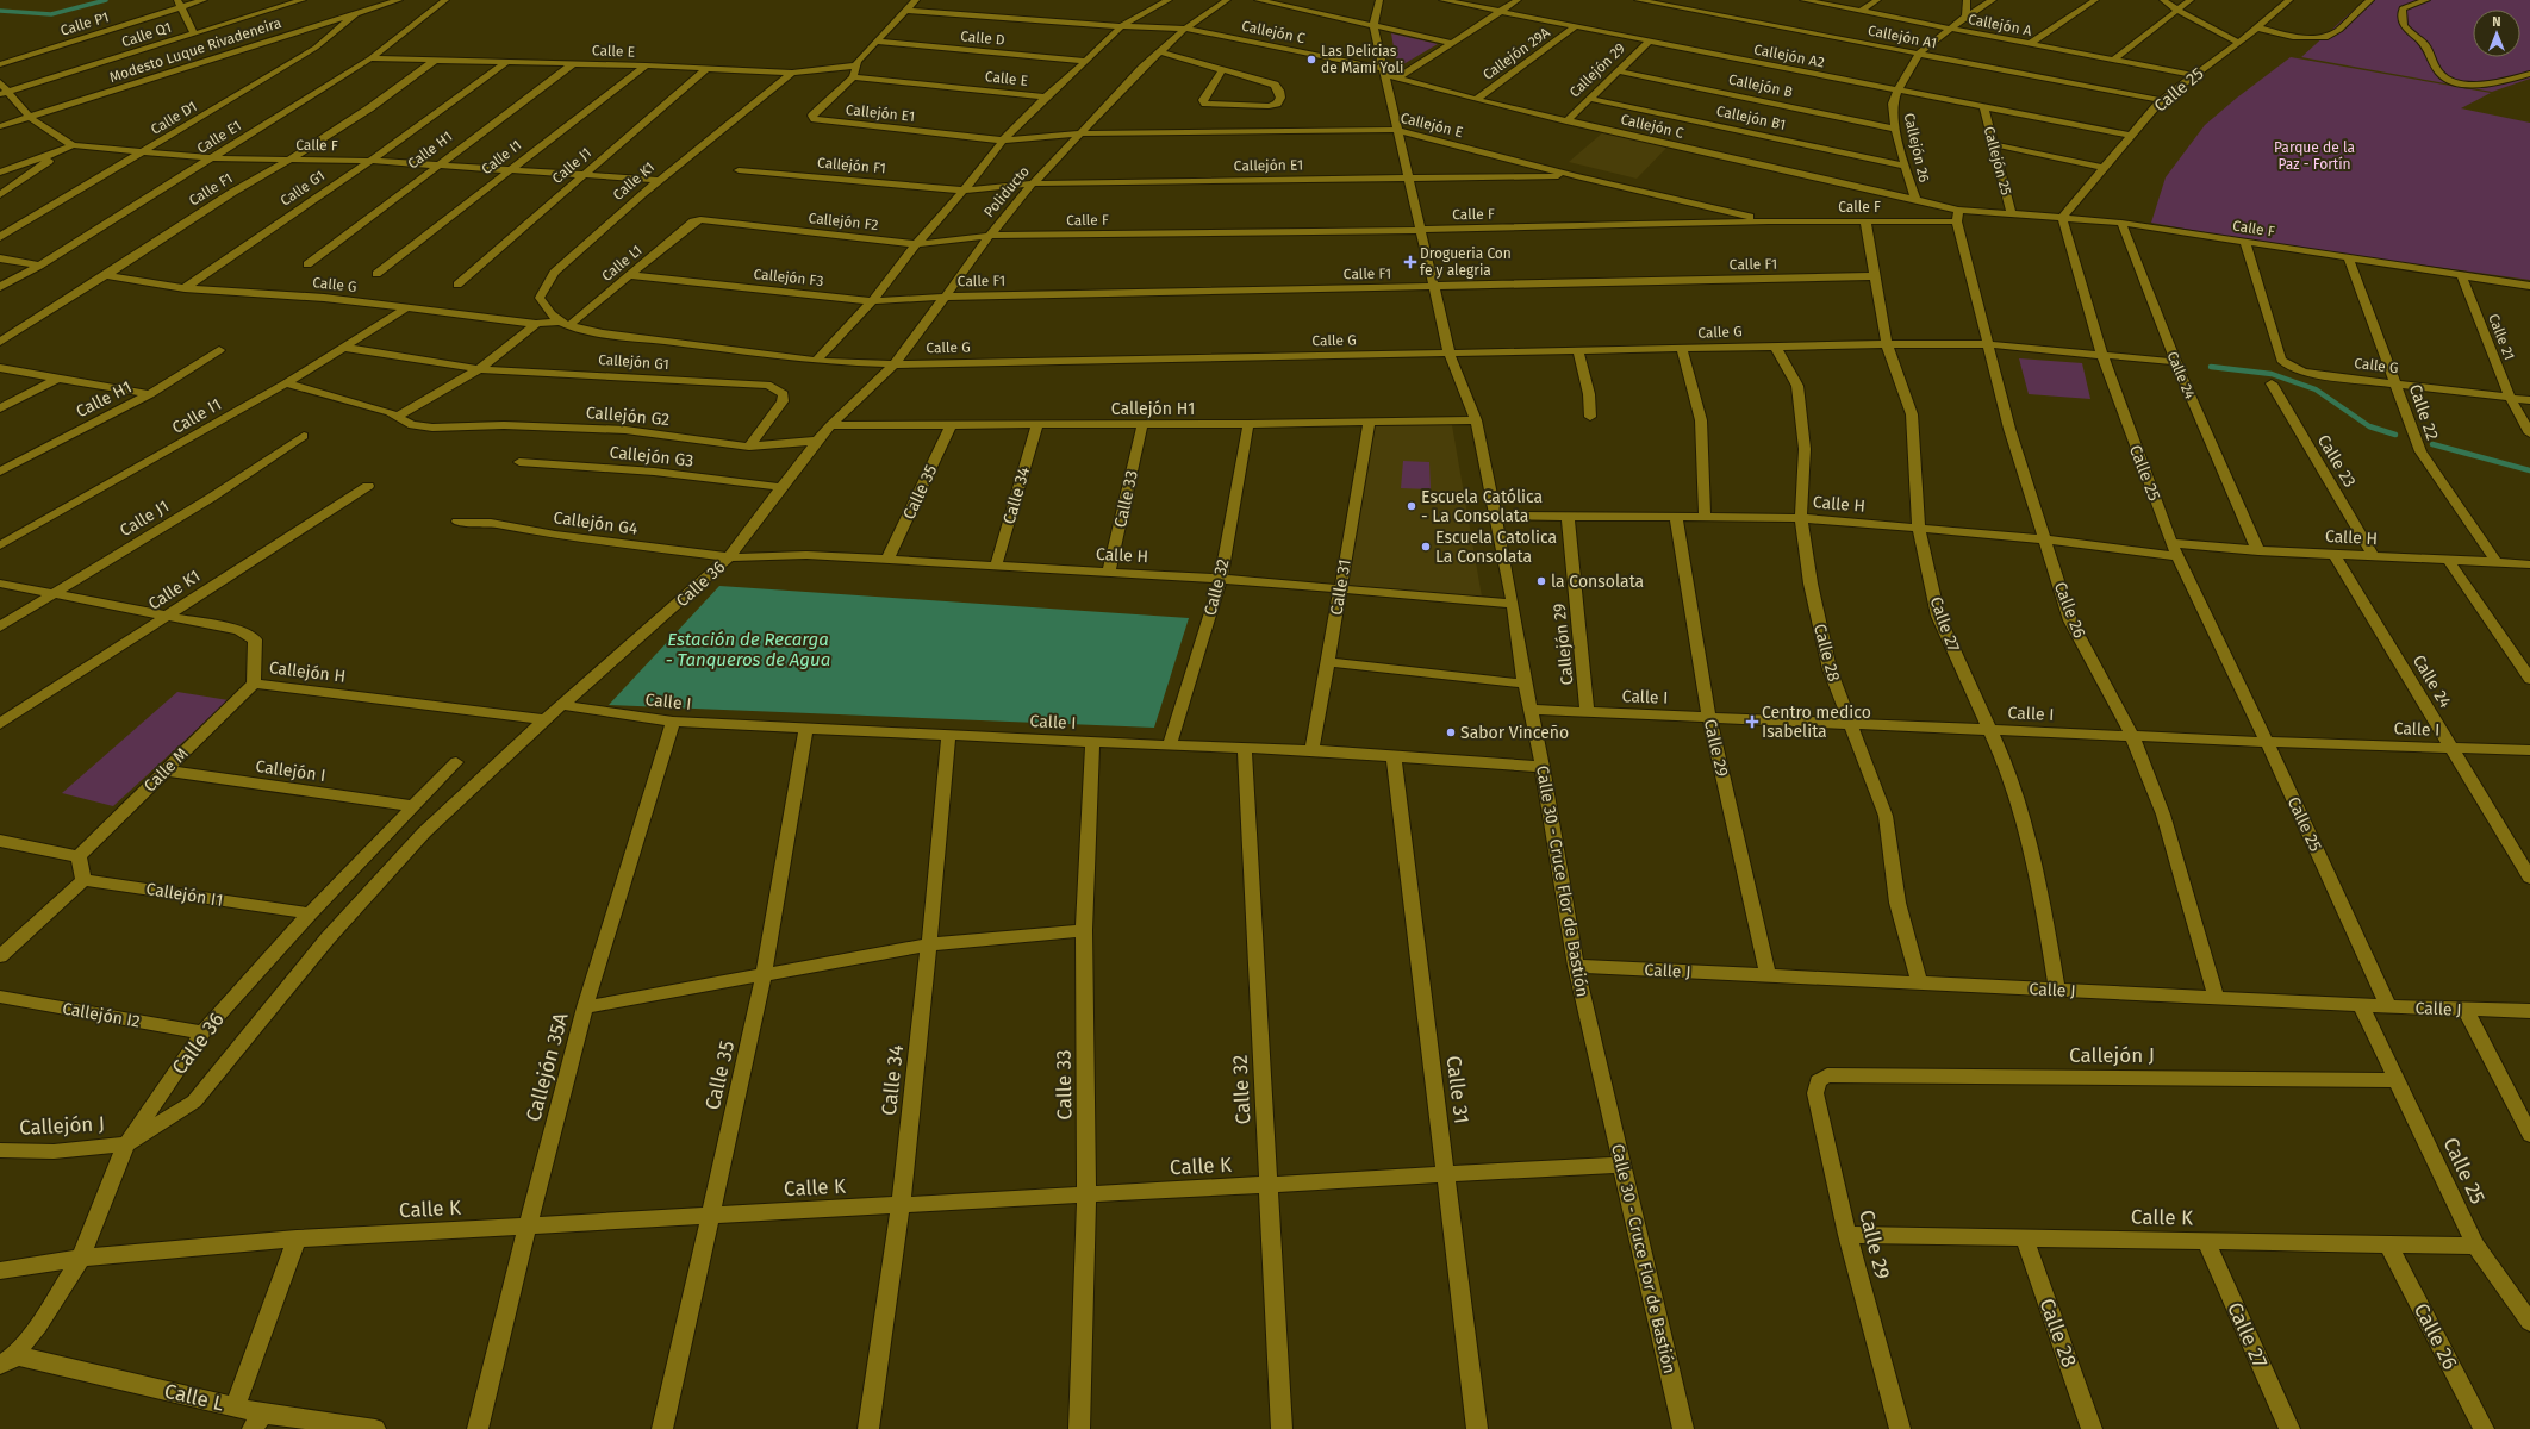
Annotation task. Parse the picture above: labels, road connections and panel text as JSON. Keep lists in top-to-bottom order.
{
  "streets": {
    "street": [
      "Calle P1",
      "Callejón A",
      "Callejón C",
      "Calle Q1",
      "Callejón A1",
      "Calle D",
      "Modesto Luque Rivadeneira",
      "Calle E",
      "Callejón 29A",
      "Callejón A2",
      "Callejón 29",
      "Callejón B",
      "Calle 25",
      "Callejón E1",
      "Calle D1",
      "Callejón B1",
      "Callejón E",
      "Calle E1",
      "Calle F",
      "Callejón 26",
      "Calle H1",
      "Calle I1",
      "Callejón 25",
      "Calle J1",
      "Callejón F1",
      "Calle K1",
      "Calle G1",
      "Calle F1",
      "Poliducto",
      "Callejón F2",
      "Calle L1",
      "Callejón F3",
      "Calle G",
      "Calle 21",
      "Callejón G1",
      "Calle 24",
      "Callejón H1",
      "Calle 22",
      "Callejón G2",
      "Callejón G3",
      "Calle 23",
      "Calle 35",
      "Calle 34",
      "Calle 33",
      "Calle H",
      "Callejón G4",
      "Calle 36",
      "Calle 32",
      "Calle 31",
      "Calle 26",
      "Calle 27",
      "Calle 28",
      "Callejón H",
      "Calle I",
      "Calle 29",
      "Calle M",
      "Callejón I",
      "Calle 30 - Cruce Flor de Bastión",
      "Callejón I1",
      "Calle J",
      "Callejón I2",
      "Callejón J",
      "Callejón 35A",
      "Calle K",
      "Calle L"
    ]
  },
  "crossings": [
    ["Callejón A", "Calle 25"],
    ["Callejón A", "Callejón 26"],
    ["Callejón C", "Callejón 29A"],
    ["Callejón C", "Callejón 29"],
    ["Callejón C", "Calle F"],
    ["Callejón C", "Callejón 26"],
    ["Callejón C", "Poliducto"],
    ["Callejón C", "Calle 30 - Cruce Flor de Bastión"],
    ["Calle Q1", "Calle F"],
    ["Callejón A1", "Calle 25"],
    ["Callejón A1", "Callejón 26"],
    ["Modesto Luque Rivadeneira", "Calle D1"],
    ["Modesto Luque Rivadeneira", "Calle F"],
    ["Calle E", "Callejón E1"],
    ["Calle E", "Calle E1"],
    ["Calle E", "Calle H1"],
    ["Calle E", "Calle I1"],
    ["Calle E", "Calle J1"],
    ["Calle E", "Calle K1"],
    ["Calle E", "Calle G1"],
    ["Calle E", "Calle F1"],
    ["Callejón 29A", "Callejón A2"],
    ["Callejón A2", "Callejón 29"],
    ["Callejón A2", "Calle 25"],
    ["Callejón A2", "Callejón 26"],
    ["Callejón A2", "Callejón 25"],
    ["Callejón 29", "Callejón B"],
    ["Callejón 29", "Callejón B1"],
    ["Callejón 29", "Calle H"],
    ["Callejón 29", "Calle I"],
    ["Callejón B", "Callejón 26"],
    ["Calle 25", "Calle F"],
    ["Calle 25", "Calle G"],
    ["Calle 25", "Calle H"],
    ["Calle 25", "Calle I"],
    ["Calle 25", "Calle J"],
    ["Calle 25", "Callejón J"],
    ["Calle 25", "Calle K"],
    ["Callejón E1", "Callejón E"],
    ["Callejón E1", "Callejón F1"],
    ["Callejón E1", "Poliducto"],
    ["Callejón E1", "Calle 30 - Cruce Flor de Bastión"],
    ["Calle D1", "Calle F"],
    ["Callejón B1", "Callejón 26"],
    ["Callejón E", "Calle F"],
    ["Callejón E", "Poliducto"],
    ["Callejón E", "Calle 30 - Cruce Flor de Bastión"],
    ["Calle E1", "Calle F"],
    ["Calle F", "Callejón 26"],
    ["Calle F", "Calle H1"],
    ["Calle F", "Calle I1"],
    ["Calle F", "Callejón 25"],
    ["Calle F", "Calle J1"],
    ["Calle F", "Calle K1"],
    ["Calle F", "Calle G1"],
    ["Calle F", "Calle F1"],
    ["Calle F", "Poliducto"],
    ["Calle F", "Callejón F2"],
    ["Calle F", "Calle G"],
    ["Calle F", "Calle 21"],
    ["Calle F", "Calle 24"],
    ["Calle F", "Calle 22"],
    ["Calle F", "Calle 26"],
    ["Calle F", "Calle 27"],
    ["Calle F", "Calle 30 - Cruce Flor de Bastión"],
    ["Calle I1", "Calle G"],
    ["Calle I1", "Callejón G1"],
    ["Calle I1", "Callejón G2"],
    ["Calle J1", "Callejón H"],
    ["Calle K1", "Calle L1"],
    ["Calle K1", "Calle G"],
    ["Calle K1", "Callejón H"],
    ["Calle G1", "Calle G"],
    ["Calle F1", "Poliducto"],
    ["Calle F1", "Callejón F3"],
    ["Calle F1", "Calle G"],
    ["Calle F1", "Calle 27"],
    ["Calle F1", "Calle 30 - Cruce Flor de Bastión"],
    ["Poliducto", "Callejón F2"],
    ["Poliducto", "Callejón F3"],
    ["Poliducto", "Calle G"],
    ["Poliducto", "Callejón H1"],
    ["Poliducto", "Calle 36"],
    ["Callejón F2", "Calle L1"],
    ["Calle L1", "Callejón F3"],
    ["Calle L1", "Calle G"],
    ["Calle G", "Calle 21"],
    ["Calle G", "Calle 24"],
    ["Calle G", "Calle 22"],
    ["Calle G", "Calle 26"],
    ["Calle G", "Calle 27"],
    ["Calle G", "Calle 28"],
    ["Calle G", "Calle 30 - Cruce Flor de Bastión"],
    ["Callejón G1", "Callejón G2"],
    ["Calle 24", "Calle H"],
    ["Calle 24", "Calle I"],
    ["Callejón H1", "Calle 35"],
    ["Callejón H1", "Calle 34"],
    ["Callejón H1", "Calle 33"],
    ["Callejón H1", "Calle 36"],
    ["Callejón H1", "Calle 32"],
    ["Callejón H1", "Calle 31"],
    ["Callejón H1", "Calle 30 - Cruce Flor de Bastión"],
    ["Calle 22", "Calle H"],
    ["Callejón G2", "Calle 36"],
    ["Callejón G3", "Calle 36"],
    ["Calle 23", "Calle H"],
    ["Calle 35", "Calle H"],
    ["Calle 35", "Calle I"],
    ["Calle 35", "Calle K"],
    ["Calle 34", "Calle H"],
    ["Calle 34", "Calle I"],
    ["Calle 34", "Calle K"],
    ["Calle 33", "Calle H"],
    ["Calle 33", "Calle I"],
    ["Calle 33", "Calle K"],
    ["Calle H", "Callejón G4"],
    ["Calle H", "Calle 36"],
    ["Calle H", "Calle 32"],
    ["Calle H", "Calle 31"],
    ["Calle H", "Calle 26"],
    ["Calle H", "Calle 27"],
    ["Calle H", "Calle 28"],
    ["Calle H", "Calle 29"],
    ["Calle H", "Calle 30 - Cruce Flor de Bastión"],
    ["Callejón G4", "Calle 36"],
    ["Calle 36", "Callejón H"],
    ["Calle 36", "Calle I"],
    ["Calle 36", "Callejón I"],
    ["Calle 36", "Callejón I1"],
    ["Calle 36", "Callejón I2"],
    ["Calle 36", "Callejón J"],
    ["Calle 36", "Calle K"],
    ["Calle 36", "Calle L"],
    ["Calle 32", "Calle I"],
    ["Calle 32", "Calle K"],
    ["Calle 31", "Calle I"],
    ["Calle 31", "Calle K"],
    ["Calle 26", "Calle I"],
    ["Calle 26", "Calle J"],
    ["Calle 26", "Calle K"],
    ["Calle 27", "Calle I"],
    ["Calle 27", "Calle J"],
    ["Calle 27", "Calle K"],
    ["Calle 28", "Calle I"],
    ["Calle 28", "Calle J"],
    ["Calle 28", "Calle K"],
    ["Callejón H", "Calle M"],
    ["Calle I", "Calle 29"],
    ["Calle I", "Calle 30 - Cruce Flor de Bastión"],
    ["Calle I", "Callejón 35A"],
    ["Calle 29", "Calle J"],
    ["Calle 29", "Callejón J"],
    ["Calle 29", "Calle K"],
    ["Calle M", "Callejón I"],
    ["Calle 30 - Cruce Flor de Bastión", "Calle J"],
    ["Calle 30 - Cruce Flor de Bastión", "Calle K"],
    ["Callejón 35A", "Calle K"]
  ],
  "water": ["Estación de Recarga - Tanqueros de Agua"],
  "parks": ["Parque de la Paz - Fortín"],
  "places": {
    "other": [
      "Las Delicias de Mami Yoli",
      "Escuela Católica - La Consolata",
      "Escuela Catolica La Consolata",
      "la Consolata",
      "Sabor Vinceño"
    ],
    "health": ["Drogueria Con fe y alegria", "Centro medico Isabelita"]
  },
  "north": "top"
}
